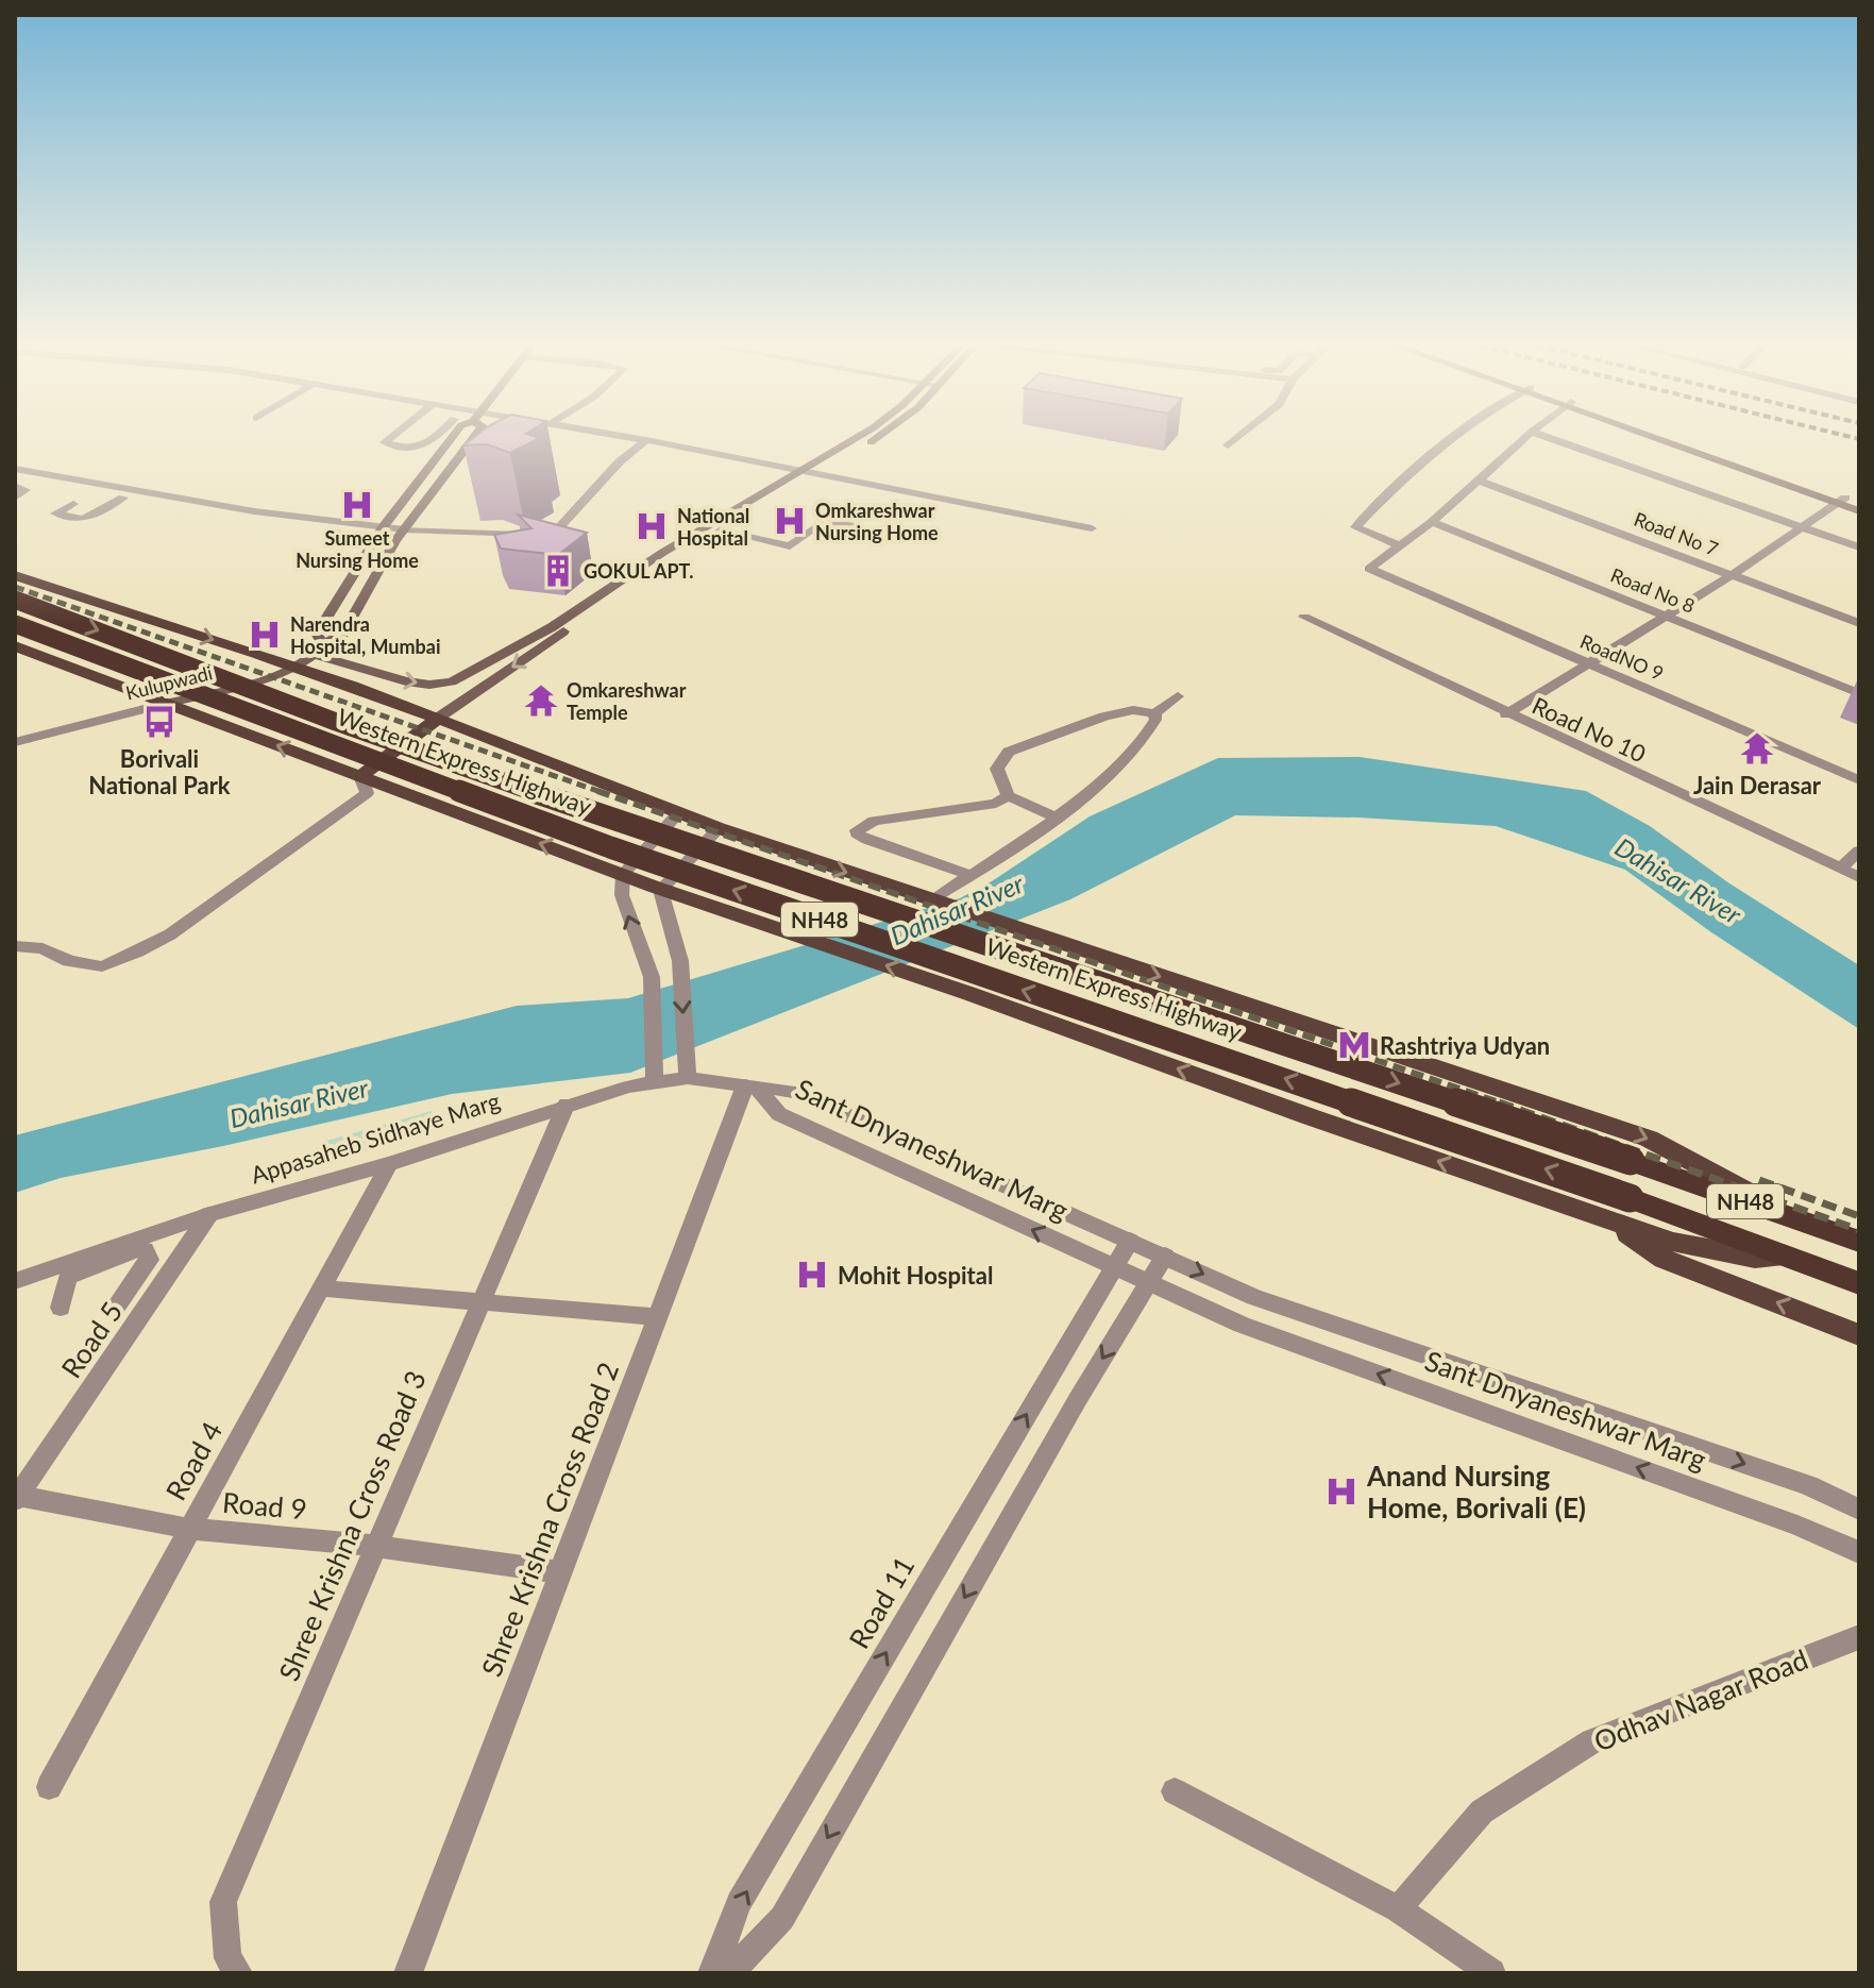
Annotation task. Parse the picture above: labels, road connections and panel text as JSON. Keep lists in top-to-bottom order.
{
  "streets": {
    "highway": ["Western Express Highway", "NH48"],
    "main road": ["Kulupwadi"],
    "street": [
      "Road No 7",
      "Road No 8",
      "RoadNO 9",
      "Road No 10",
      "Appasaheb Sidhaye Marg",
      "Sant Dnyaneshwar Marg",
      "Road 5",
      "Road 4",
      "Road 9",
      "Shree Krishna Cross Road 2",
      "Shree Krishna Cross Road 3",
      "Road 11",
      "Odhav Nagar Road"
    ]
  },
  "crossings": [
    ["Appasaheb Sidhaye Marg", "Sant Dnyaneshwar Marg"],
    ["Appasaheb Sidhaye Marg", "Road 5"],
    ["Appasaheb Sidhaye Marg", "Road 4"],
    ["Appasaheb Sidhaye Marg", "Shree Krishna Cross Road 2"],
    ["Appasaheb Sidhaye Marg", "Shree Krishna Cross Road 3"],
    ["Sant Dnyaneshwar Marg", "Shree Krishna Cross Road 2"],
    ["Sant Dnyaneshwar Marg", "Road 11"],
    ["Road 5", "Road 9"],
    ["Road 4", "Road 9"],
    ["Road 9", "Shree Krishna Cross Road 2"],
    ["Road 9", "Shree Krishna Cross Road 3"]
  ],
  "water": ["Dahisar River"],
  "places": {
    "hospital": [
      "Sumeet Nursing Home",
      "Omkareshwar Nursing Home",
      "National Hospital",
      "Narendra Hospital, Mumbai",
      "Mohit Hospital",
      "Anand Nursing Home, Borivali (E)"
    ],
    "building": ["GOKUL APT."],
    "temple": ["Omkareshwar Temple", "Jain Derasar"],
    "bus stop": ["Borivali National Park"],
    "metro station": ["Rashtriya Udyan"]
  }
}
